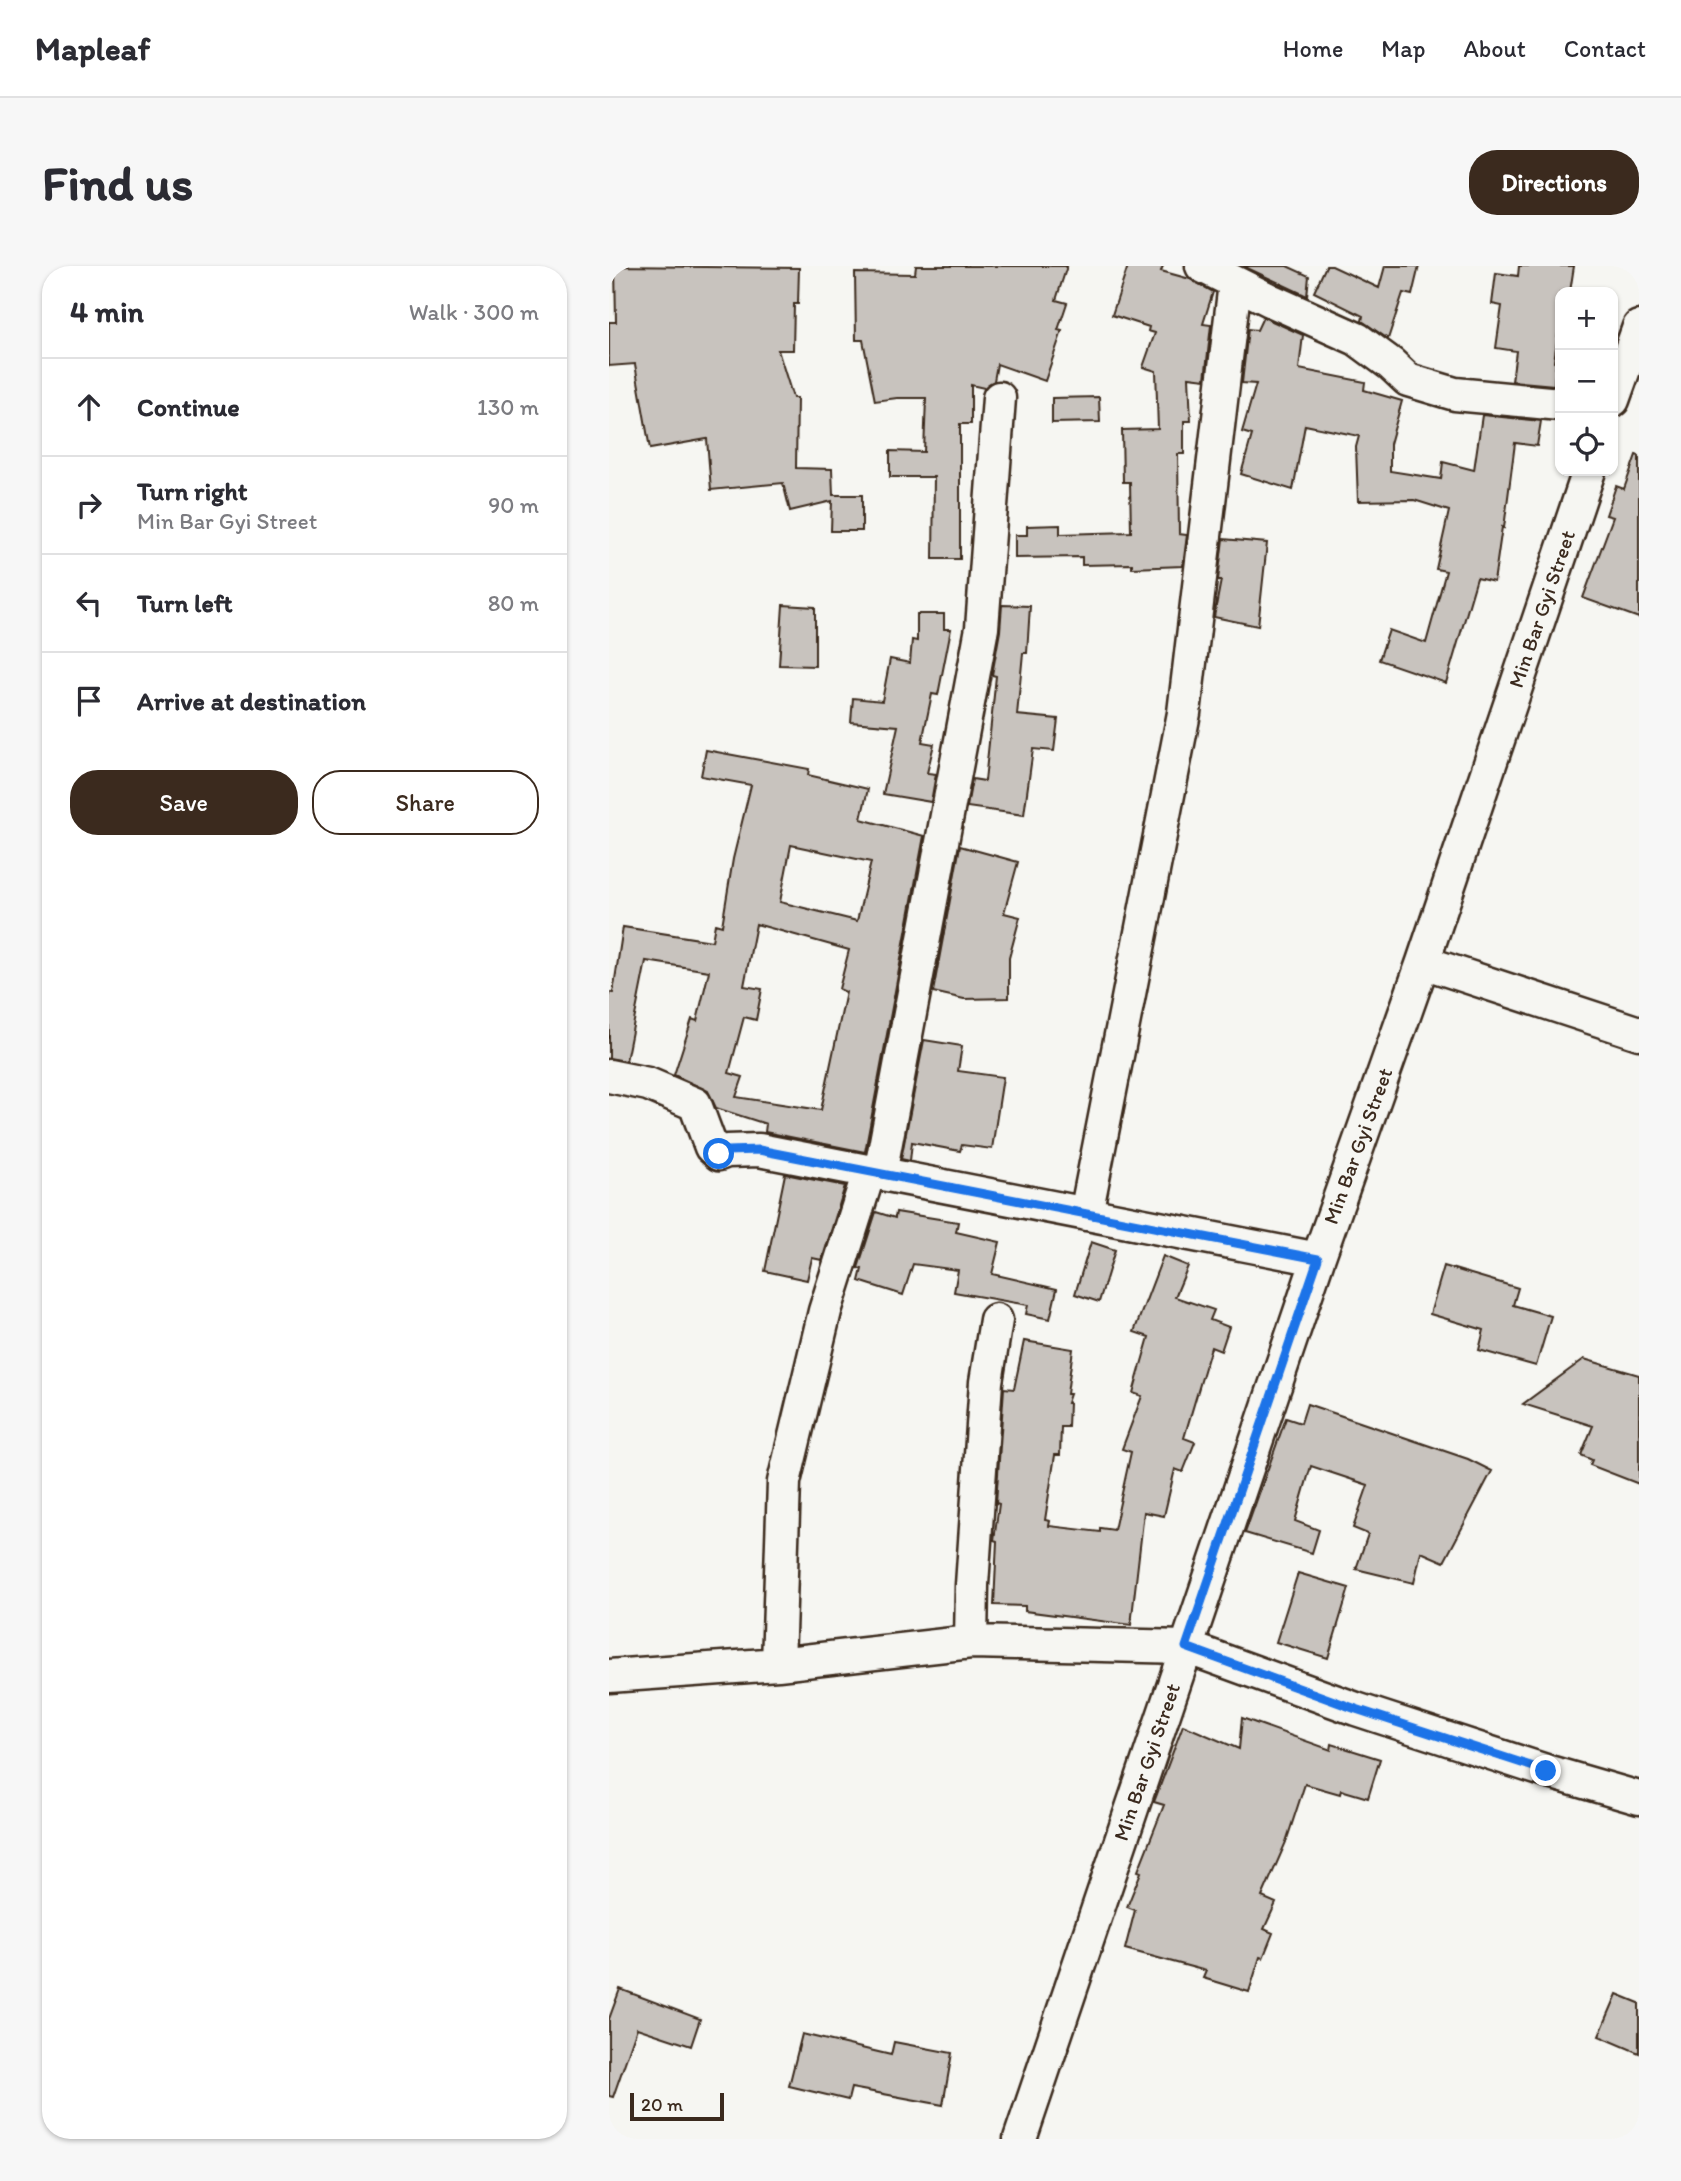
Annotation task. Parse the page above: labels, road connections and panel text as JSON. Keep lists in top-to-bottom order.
{
  "streets": {
    "street": ["Min Bar Gyi Street"]
  },
  "scale_bar": "20 m",
  "page": {
    "header": "Mapleaf",
    "nav": [
      "Home",
      "Map",
      "About",
      "Contact"
    ],
    "buttons": [
      "Directions",
      ["Save", "Share"]
    ],
    "title": "Find us",
    "heading": ["4 min", "Walk · 300 m"],
    "map_buttons": ["+", "−"],
    "list": [
      ["Continue", "130 m"],
      ["Turn right", "Min Bar Gyi Street", "90 m"],
      ["Turn left", "80 m"],
      "Arrive at destination"
    ],
    "scale": "20 m"
  }
}
